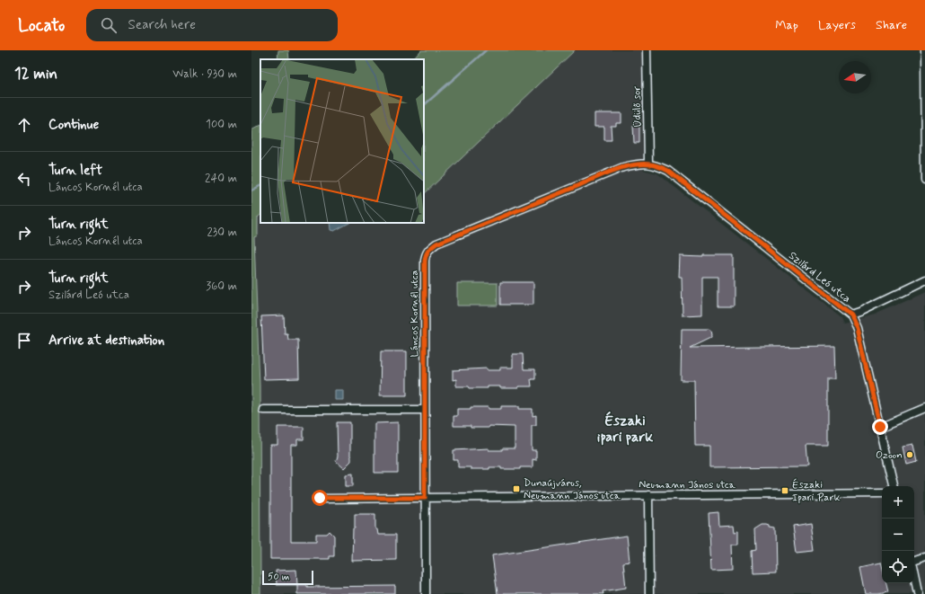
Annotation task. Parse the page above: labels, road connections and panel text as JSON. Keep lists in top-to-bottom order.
{
  "streets": {
    "street": [
      "Üdülő sor",
      "Szilárd Leó utca",
      "Láncos Kornél utca",
      "Neumann János utca"
    ]
  },
  "crossings": [
    ["Üdülő sor", "Szilárd Leó utca"],
    ["Üdülő sor", "Láncos Kornél utca"],
    ["Szilárd Leó utca", "Láncos Kornél utca"],
    ["Láncos Kornél utca", "Neumann János utca"]
  ],
  "districts": ["Északi ipari park"],
  "places": {
    "other": ["Ozoon"],
    "transit": ["Dunaújváros, Neumann János utca", "Északi Ipari Park"]
  },
  "scale_bar": "50 m",
  "north": "left",
  "page": {
    "header": "Locato",
    "search": "Search here",
    "nav": ["Map", "Layers", "Share"],
    "heading": ["12 min", "Walk · 930 m"],
    "list": [
      ["Continue", "100 m"],
      ["Turn left", "Láncos Kornél utca", "240 m"],
      ["Turn right", "Láncos Kornél utca", "230 m"],
      ["Turn right", "Szilárd Leó utca", "360 m"],
      "Arrive at destination"
    ],
    "map_buttons": ["+", "−"],
    "scale": "50 m"
  }
}
